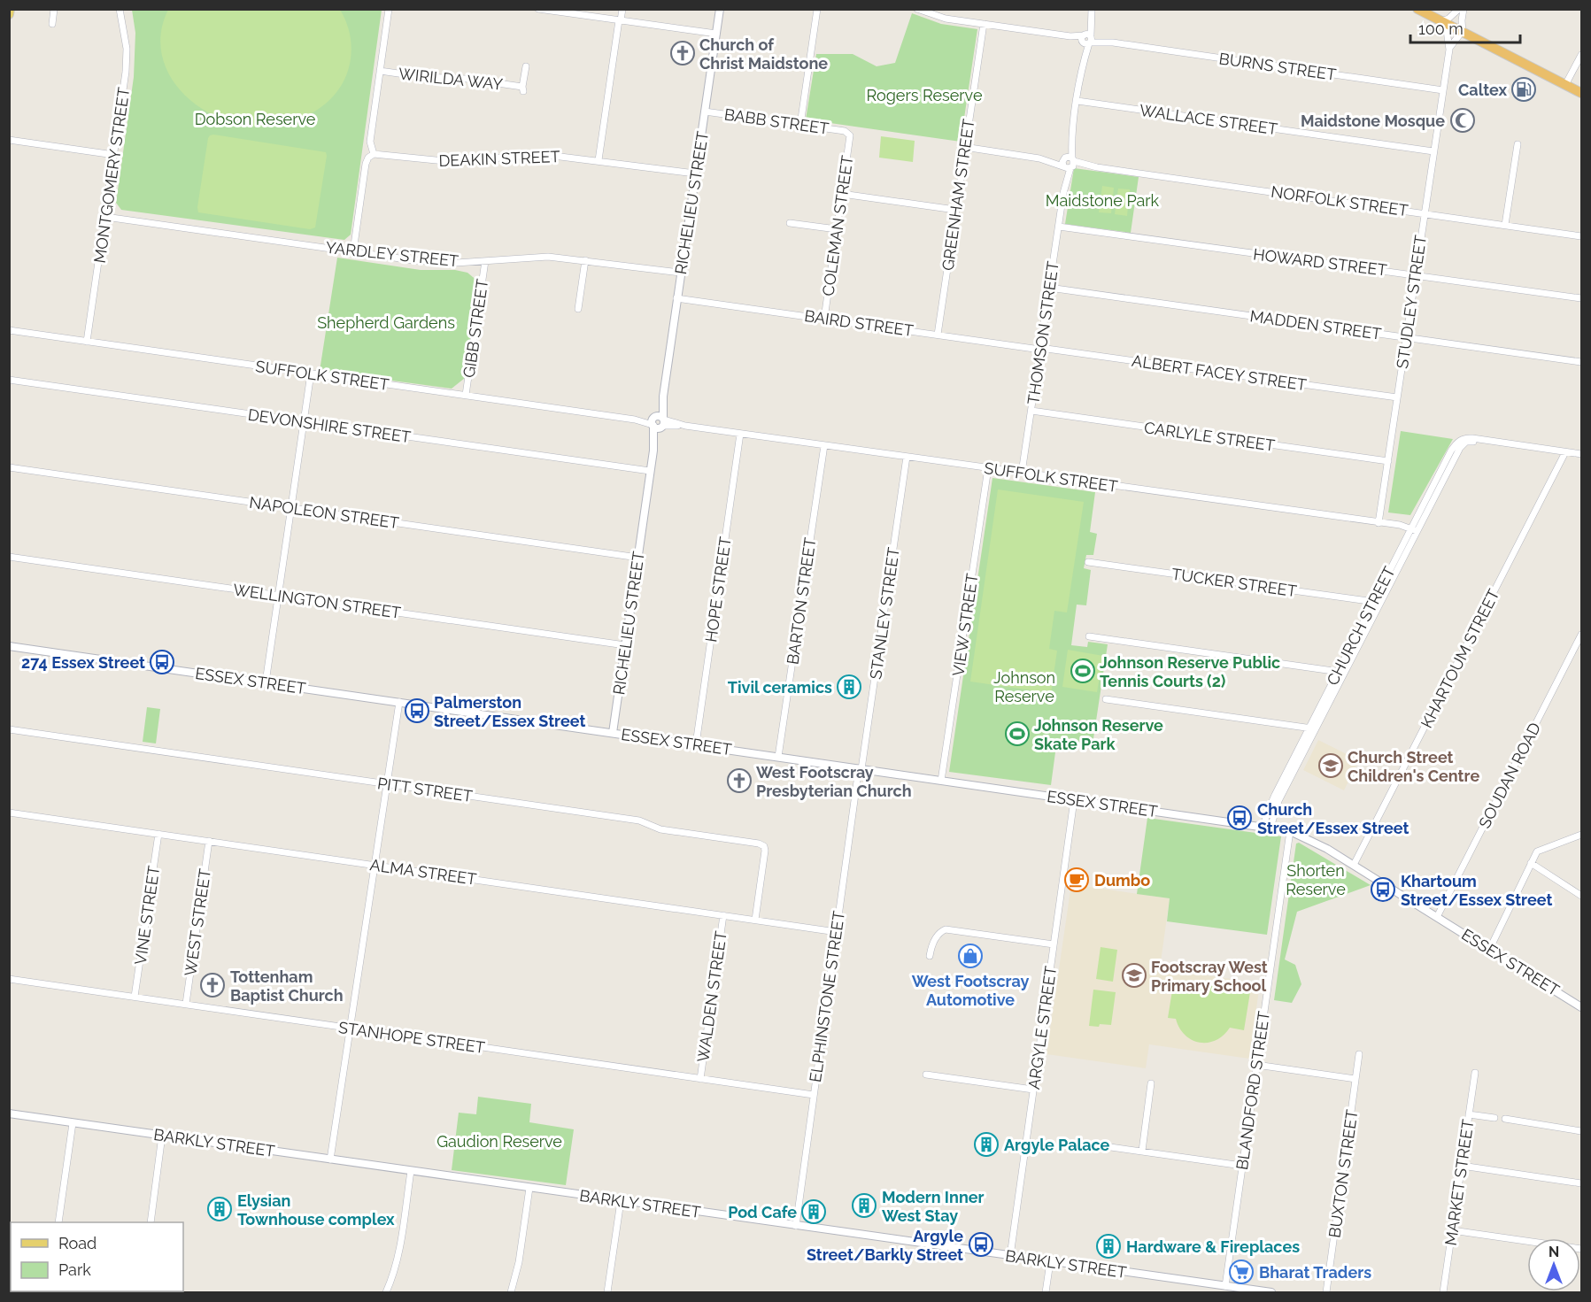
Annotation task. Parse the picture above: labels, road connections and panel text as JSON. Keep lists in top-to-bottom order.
{
  "streets": {
    "street": [
      "BURNS STREET",
      "WIRILDA WAY",
      "WALLACE STREET",
      "BABB STREET",
      "DEAKIN STREET",
      "MONTGOMERY STREET",
      "GREENHAM STREET",
      "NORFOLK STREET",
      "RICHELIEU STREET",
      "COLEMAN STREET",
      "YARDLEY STREET",
      "HOWARD STREET",
      "STUDLEY STREET",
      "BAIRD STREET",
      "MADDEN STREET",
      "GIBB STREET",
      "THOMSON STREET",
      "ALBERT FACEY STREET",
      "SUFFOLK STREET",
      "DEVONSHIRE STREET",
      "CARLYLE STREET",
      "NAPOLEON STREET",
      "TUCKER STREET",
      "HOPE STREET",
      "WELLINGTON STREET",
      "BARTON STREET",
      "STANLEY STREET",
      "VIEW STREET",
      "CHURCH STREET",
      "KHARTOUM STREET",
      "ESSEX STREET",
      "SOUDAN ROAD",
      "PITT STREET",
      "ALMA STREET",
      "VINE STREET",
      "WEST STREET",
      "WALDEN STREET",
      "ELPHINSTONE STREET",
      "ARGYLE STREET",
      "STANHOPE STREET",
      "BLANDFORD STREET",
      "BARKLY STREET",
      "BUXTON STREET",
      "MARKET STREET"
    ]
  },
  "crossings": [
    ["BURNS STREET", "GREENHAM STREET"],
    ["BURNS STREET", "STUDLEY STREET"],
    ["BURNS STREET", "THOMSON STREET"],
    ["WALLACE STREET", "STUDLEY STREET"],
    ["WALLACE STREET", "THOMSON STREET"],
    ["BABB STREET", "RICHELIEU STREET"],
    ["BABB STREET", "COLEMAN STREET"],
    ["DEAKIN STREET", "RICHELIEU STREET"],
    ["MONTGOMERY STREET", "YARDLEY STREET"],
    ["MONTGOMERY STREET", "SUFFOLK STREET"],
    ["GREENHAM STREET", "NORFOLK STREET"],
    ["GREENHAM STREET", "BAIRD STREET"],
    ["NORFOLK STREET", "STUDLEY STREET"],
    ["NORFOLK STREET", "THOMSON STREET"],
    ["RICHELIEU STREET", "YARDLEY STREET"],
    ["RICHELIEU STREET", "BAIRD STREET"],
    ["RICHELIEU STREET", "SUFFOLK STREET"],
    ["RICHELIEU STREET", "DEVONSHIRE STREET"],
    ["RICHELIEU STREET", "NAPOLEON STREET"],
    ["RICHELIEU STREET", "WELLINGTON STREET"],
    ["RICHELIEU STREET", "ESSEX STREET"],
    ["COLEMAN STREET", "BAIRD STREET"],
    ["YARDLEY STREET", "GIBB STREET"],
    ["HOWARD STREET", "STUDLEY STREET"],
    ["HOWARD STREET", "THOMSON STREET"],
    ["STUDLEY STREET", "MADDEN STREET"],
    ["STUDLEY STREET", "ALBERT FACEY STREET"],
    ["STUDLEY STREET", "SUFFOLK STREET"],
    ["STUDLEY STREET", "CARLYLE STREET"],
    ["BAIRD STREET", "THOMSON STREET"],
    ["BAIRD STREET", "ALBERT FACEY STREET"],
    ["MADDEN STREET", "THOMSON STREET"],
    ["GIBB STREET", "SUFFOLK STREET"],
    ["THOMSON STREET", "ALBERT FACEY STREET"],
    ["THOMSON STREET", "SUFFOLK STREET"],
    ["THOMSON STREET", "CARLYLE STREET"],
    ["SUFFOLK STREET", "HOPE STREET"],
    ["SUFFOLK STREET", "BARTON STREET"],
    ["SUFFOLK STREET", "STANLEY STREET"],
    ["SUFFOLK STREET", "VIEW STREET"],
    ["SUFFOLK STREET", "CHURCH STREET"],
    ["TUCKER STREET", "CHURCH STREET"],
    ["HOPE STREET", "ESSEX STREET"],
    ["BARTON STREET", "ESSEX STREET"],
    ["STANLEY STREET", "ESSEX STREET"],
    ["STANLEY STREET", "ELPHINSTONE STREET"],
    ["VIEW STREET", "ESSEX STREET"],
    ["CHURCH STREET", "KHARTOUM STREET"],
    ["CHURCH STREET", "ESSEX STREET"],
    ["KHARTOUM STREET", "ESSEX STREET"],
    ["ESSEX STREET", "SOUDAN ROAD"],
    ["ESSEX STREET", "ELPHINSTONE STREET"],
    ["ESSEX STREET", "ARGYLE STREET"],
    ["ESSEX STREET", "BLANDFORD STREET"],
    ["PITT STREET", "ALMA STREET"],
    ["ALMA STREET", "VINE STREET"],
    ["ALMA STREET", "WEST STREET"],
    ["ALMA STREET", "WALDEN STREET"],
    ["ALMA STREET", "ELPHINSTONE STREET"],
    ["VINE STREET", "STANHOPE STREET"],
    ["WEST STREET", "STANHOPE STREET"],
    ["WALDEN STREET", "STANHOPE STREET"],
    ["ELPHINSTONE STREET", "STANHOPE STREET"],
    ["ELPHINSTONE STREET", "BARKLY STREET"],
    ["ARGYLE STREET", "BARKLY STREET"],
    ["BLANDFORD STREET", "BARKLY STREET"]
  ],
  "parks": [
    "Rogers Reserve",
    "Dobson Reserve",
    "Maidstone Park",
    "Shepherd Gardens",
    "Johnson Reserve",
    "Shorten Reserve",
    "Gaudion Reserve"
  ],
  "places": {
    "church": ["Church of Christ Maidstone", "West Footscray Presbyterian Church", "Tottenham Baptist Church"],
    "fuel station": ["Caltex"],
    "mosque": ["Maidstone Mosque"],
    "bus stop": [
      "274 Essex Street",
      "Palmerston Street/Essex Street",
      "Church Street/Essex Street",
      "Khartoum Street/Essex Street",
      "Argyle Street/Barkly Street"
    ],
    "sports": ["Johnson Reserve Public Tennis Courts (2)", "Johnson Reserve Skate Park"],
    "building": [
      "Tivil ceramics",
      "Argyle Palace",
      "Modern Inner West Stay",
      "Elysian Townhouse complex",
      "Pod Cafe",
      "Hardware & Fireplaces"
    ],
    "school or university": ["Church Street Children's Centre", "Footscray West Primary School"],
    "cafe": ["Dumbo"],
    "shop": ["West Footscray Automotive"],
    "supermarket": ["Bharat Traders"]
  },
  "legend": ["Road", "Park"],
  "scale_bar": "100 m",
  "north": "top"
}
